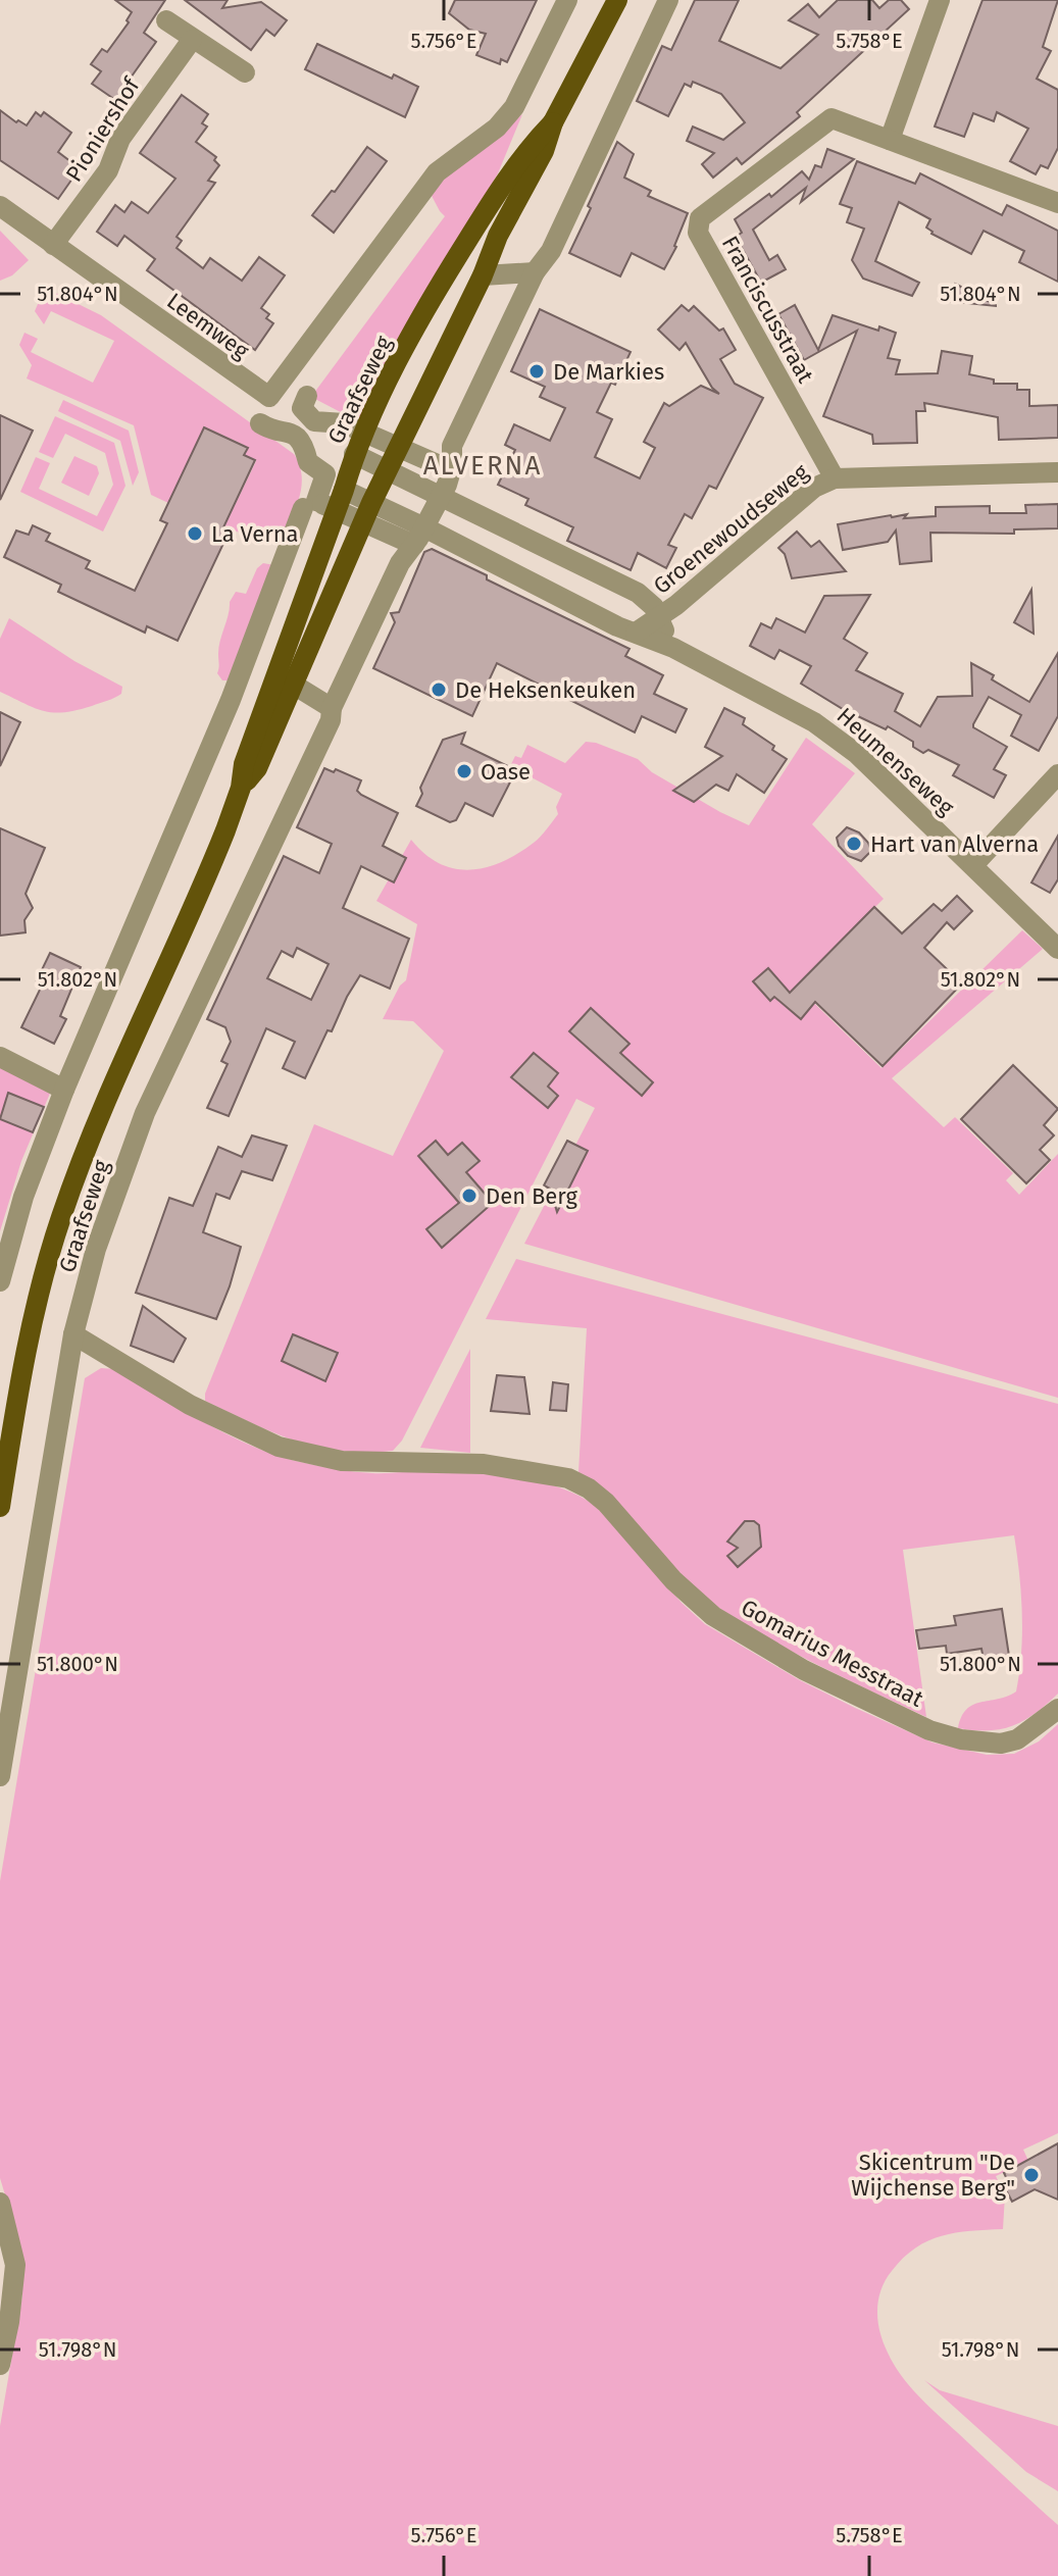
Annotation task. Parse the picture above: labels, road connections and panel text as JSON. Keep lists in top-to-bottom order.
{
  "streets": {
    "main road": ["Graafseweg"],
    "street": [
      "Pioniershof",
      "Franciscusstraat",
      "Leemweg",
      "Groenewoudseweg",
      "Heumenseweg",
      "Gomarius Messtraat"
    ]
  },
  "crossings": [
    ["Pioniershof", "Leemweg"],
    ["Franciscusstraat", "Groenewoudseweg"],
    ["Graafseweg", "Heumenseweg"],
    ["Graafseweg", "Gomarius Messtraat"],
    ["Groenewoudseweg", "Heumenseweg"]
  ],
  "districts": ["ALVERNA"],
  "places": [
    "De Markies",
    "La Verna",
    "De Heksenkeuken",
    "Oase",
    "Hart van Alverna",
    "Den Berg",
    "Skicentrum \"De Wijchense Berg\""
  ],
  "coordinates": [
    "5.756°E",
    "5.758°E",
    "51.804°N",
    "51.802°N",
    "51.800°N",
    "51.798°N"
  ]
}
